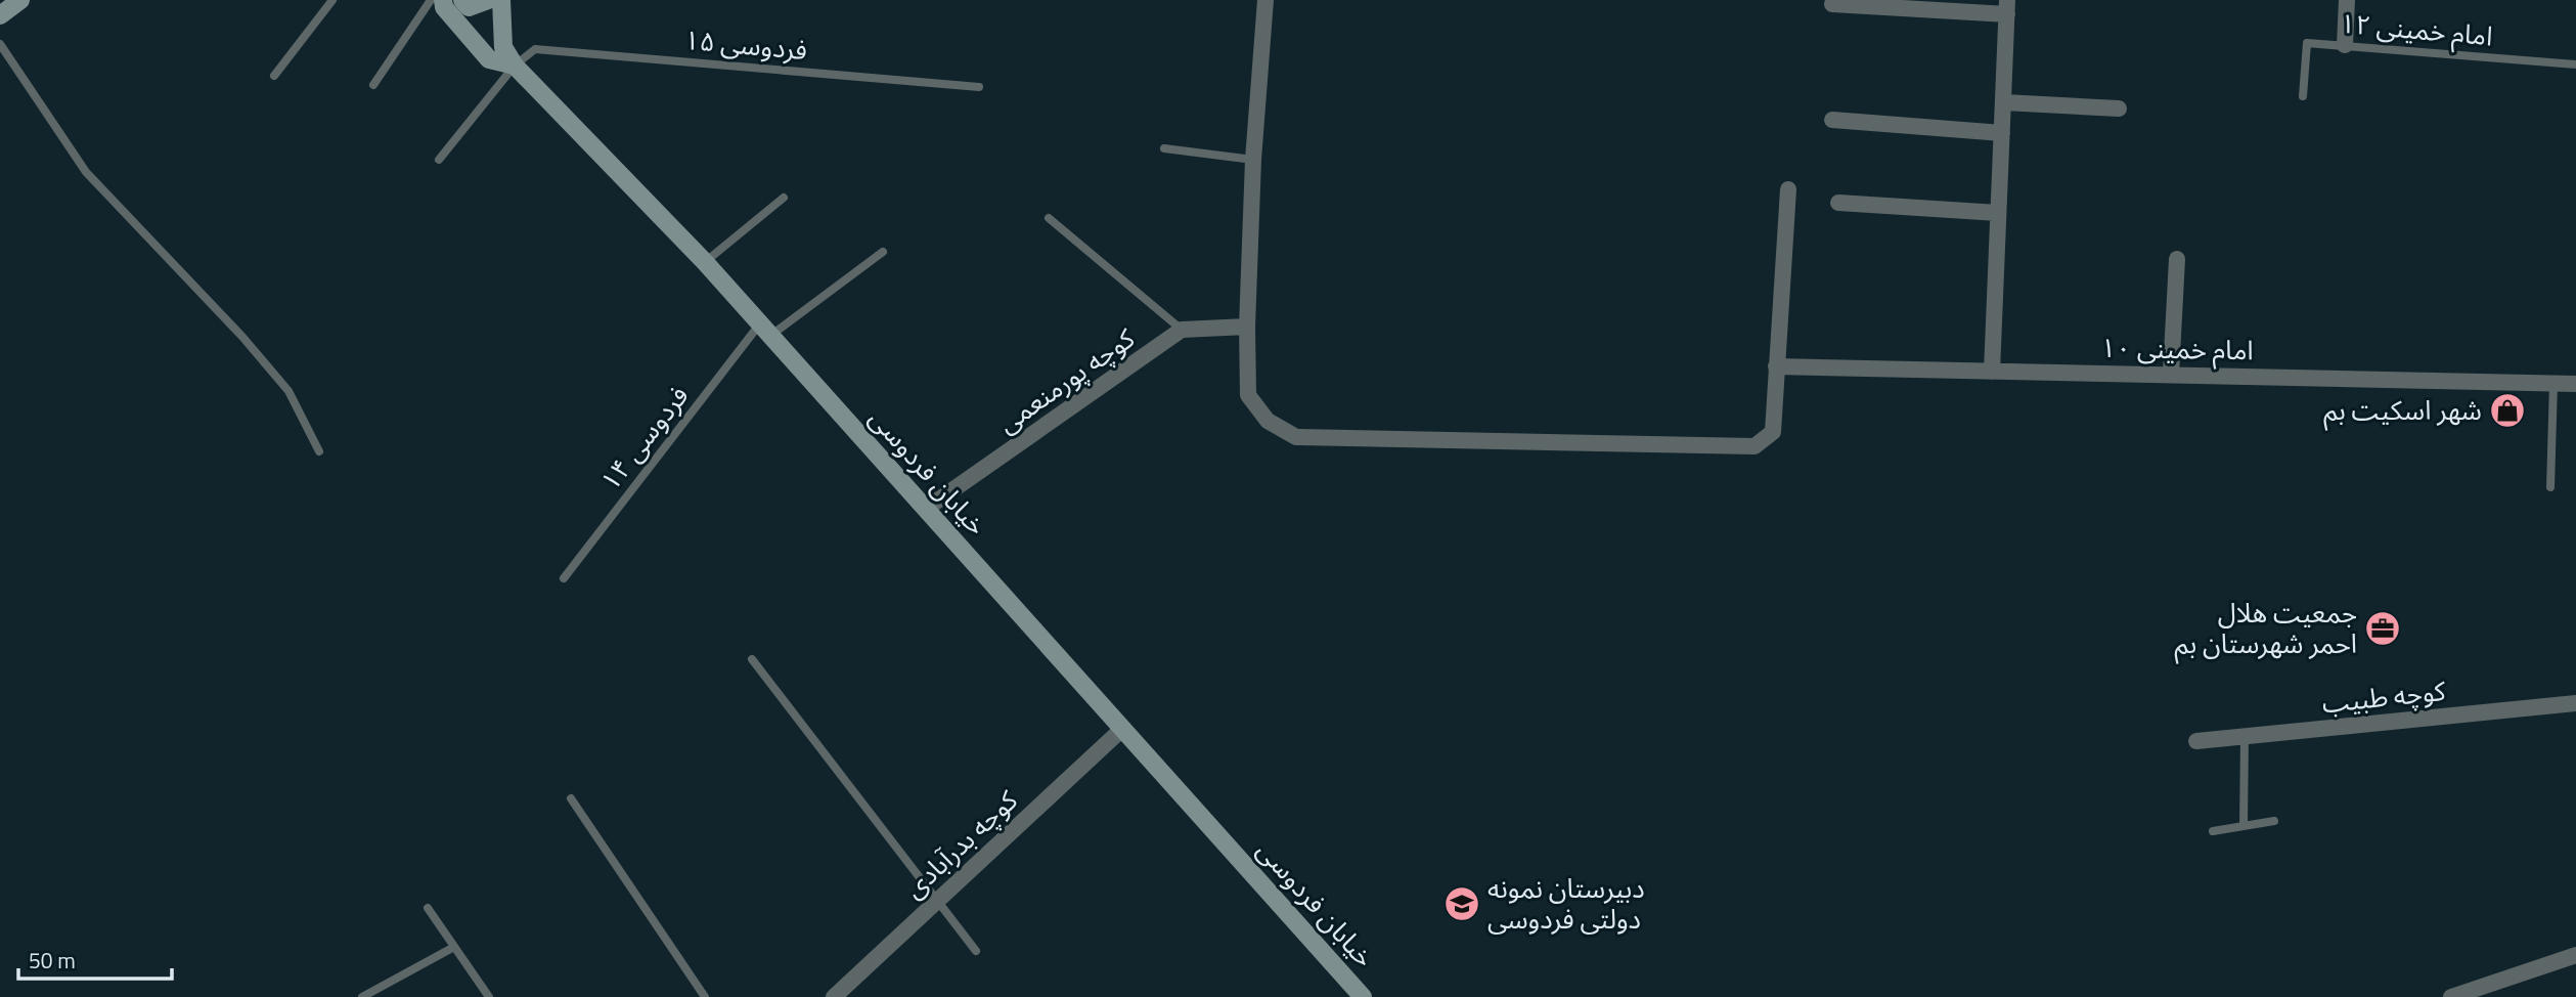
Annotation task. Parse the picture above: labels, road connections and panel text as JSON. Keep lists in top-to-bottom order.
{
  "streets": {
    "street": [
      "امام خمینی ۱۰",
      "کوچه پورمنعمی",
      "خیابان فردوسی",
      "کوچه طبیب",
      "کوچه بدرآبادی"
    ],
    "lane": ["امام خمینی ۱۲", "فردوسی ۱۵", "فردوسی ۱۴"]
  },
  "crossings": [
    ["فردوسی ۱۵", "خیابان فردوسی"],
    ["کوچه پورمنعمی", "خیابان فردوسی"],
    ["فردوسی ۱۴", "خیابان فردوسی"],
    ["خیابان فردوسی", "کوچه بدرآبادی"]
  ],
  "places": {
    "shop": ["شهر اسکیت بم"],
    "office": ["جمعیت هلال احمر شهرستان بم"],
    "school or university": ["دبیرستان نمونه دولتی فردوسی"]
  },
  "scale_bar": "50 m"
}
